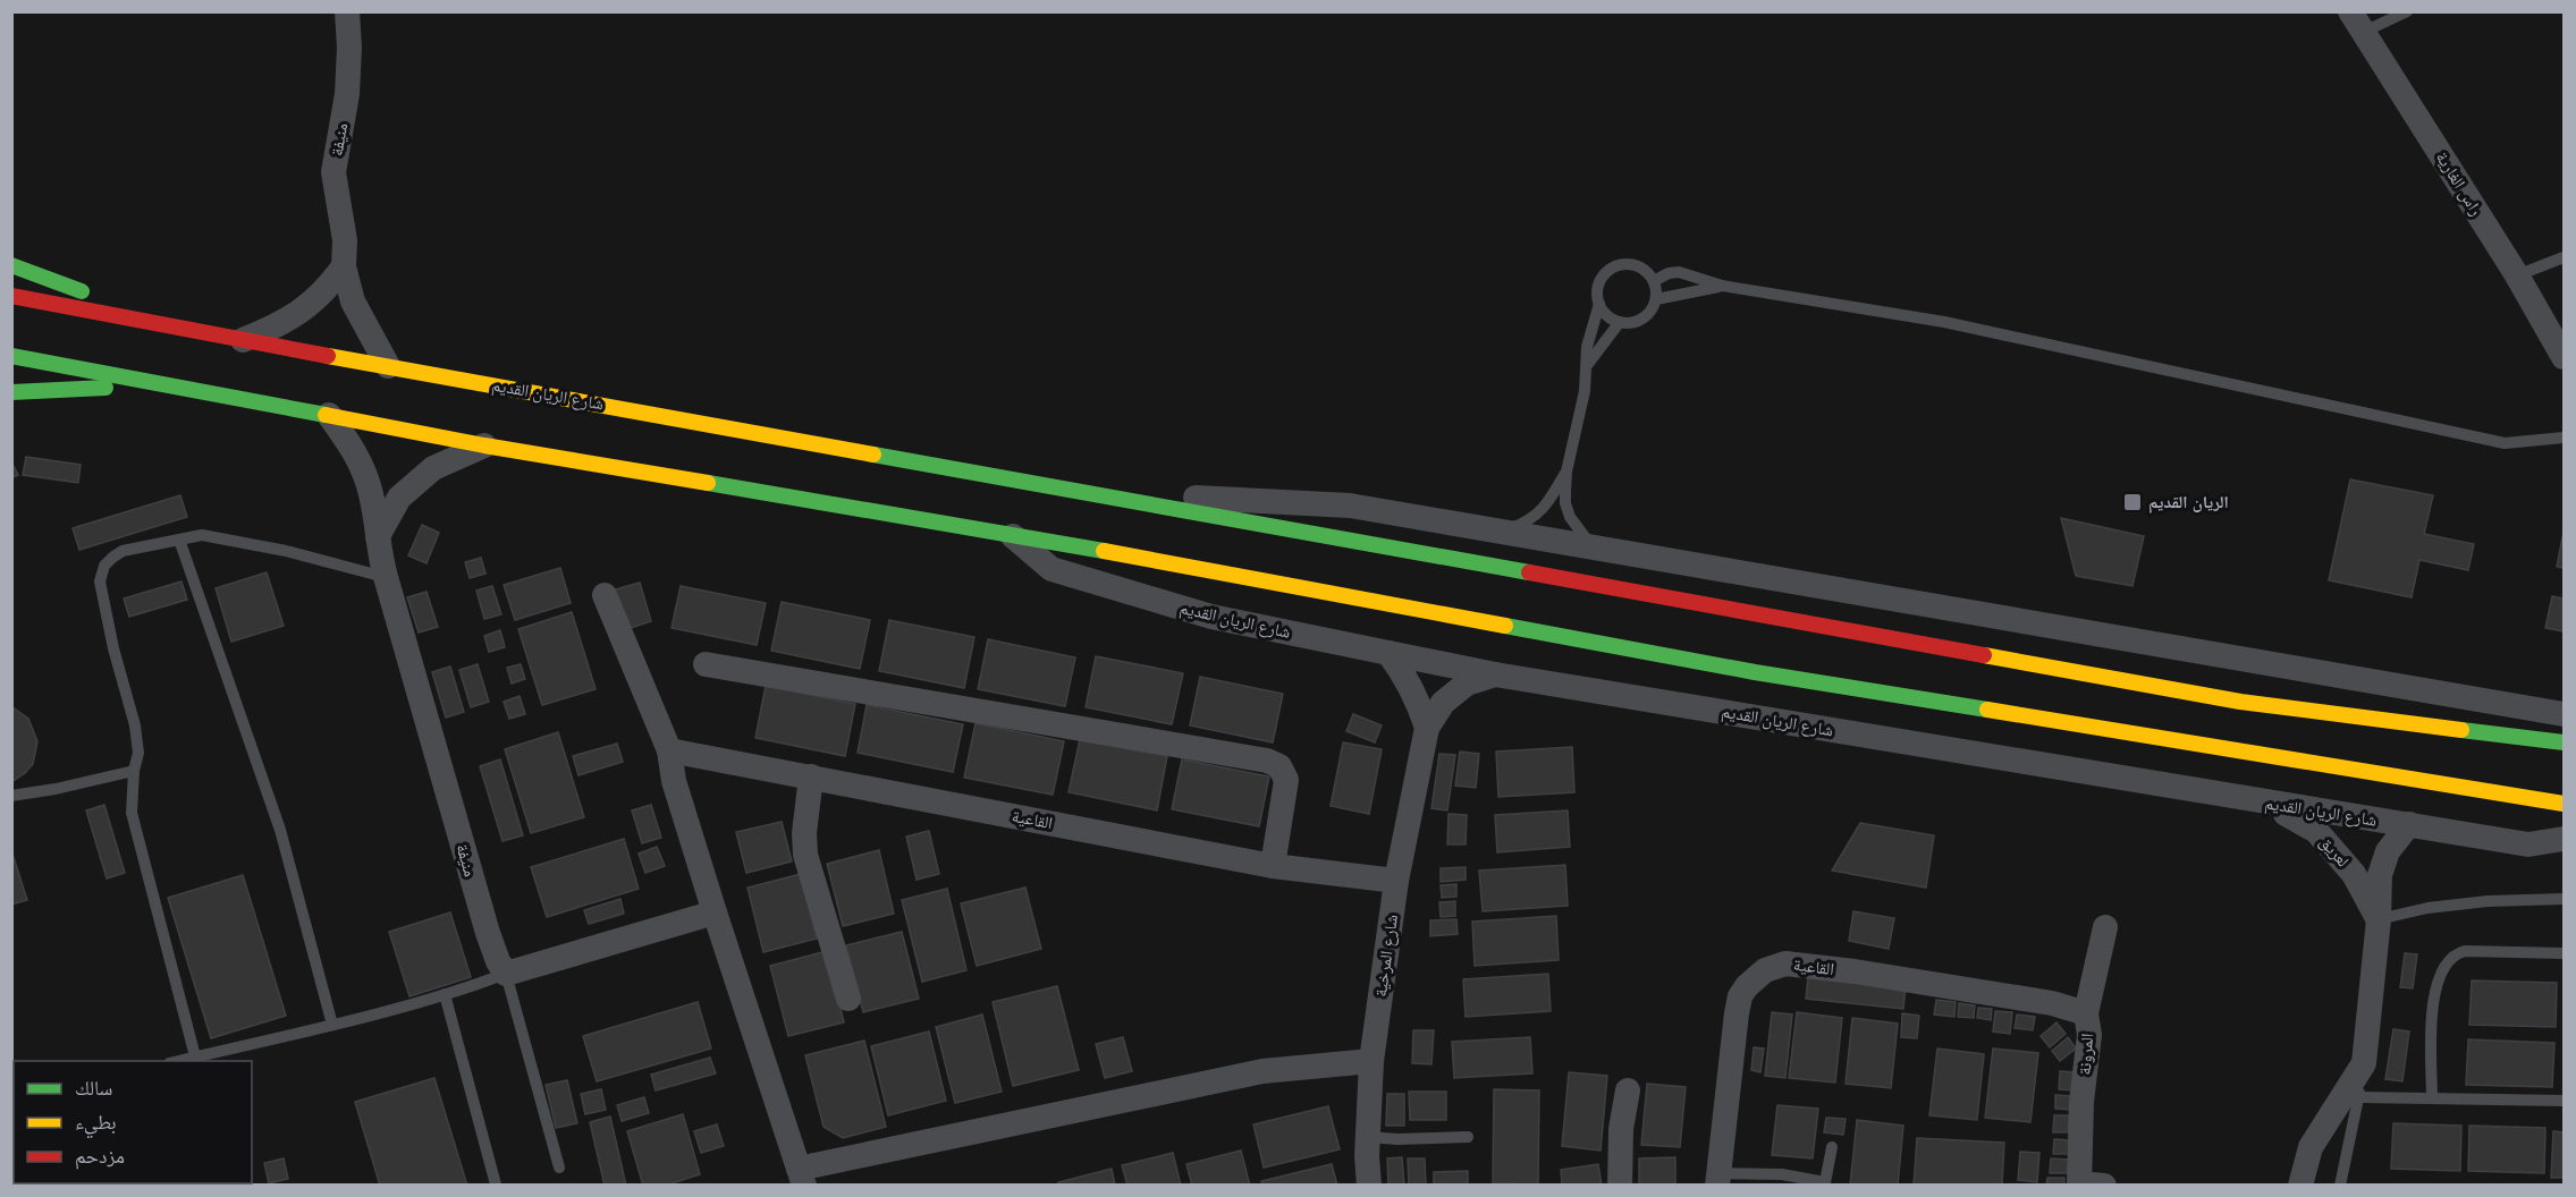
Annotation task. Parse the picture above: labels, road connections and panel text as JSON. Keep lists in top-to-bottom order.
{
  "streets": {
    "highway": ["شارع الريان القديم"],
    "street": [
      "منيفة",
      "راس الغارية",
      "القاعية",
      "لعريق",
      "شارع المرخية",
      "المرونة"
    ]
  },
  "crossings": [
    ["منيفة", "شارع الريان القديم"],
    ["شارع الريان القديم", "لعريق"],
    ["شارع الريان القديم", "شارع المرخية"],
    ["القاعية", "شارع المرخية"],
    ["القاعية", "المرونة"]
  ],
  "places": {
    "transit": ["الريان القديم"]
  },
  "legend": ["سالك", "بطيء", "مزدحم"]
}
